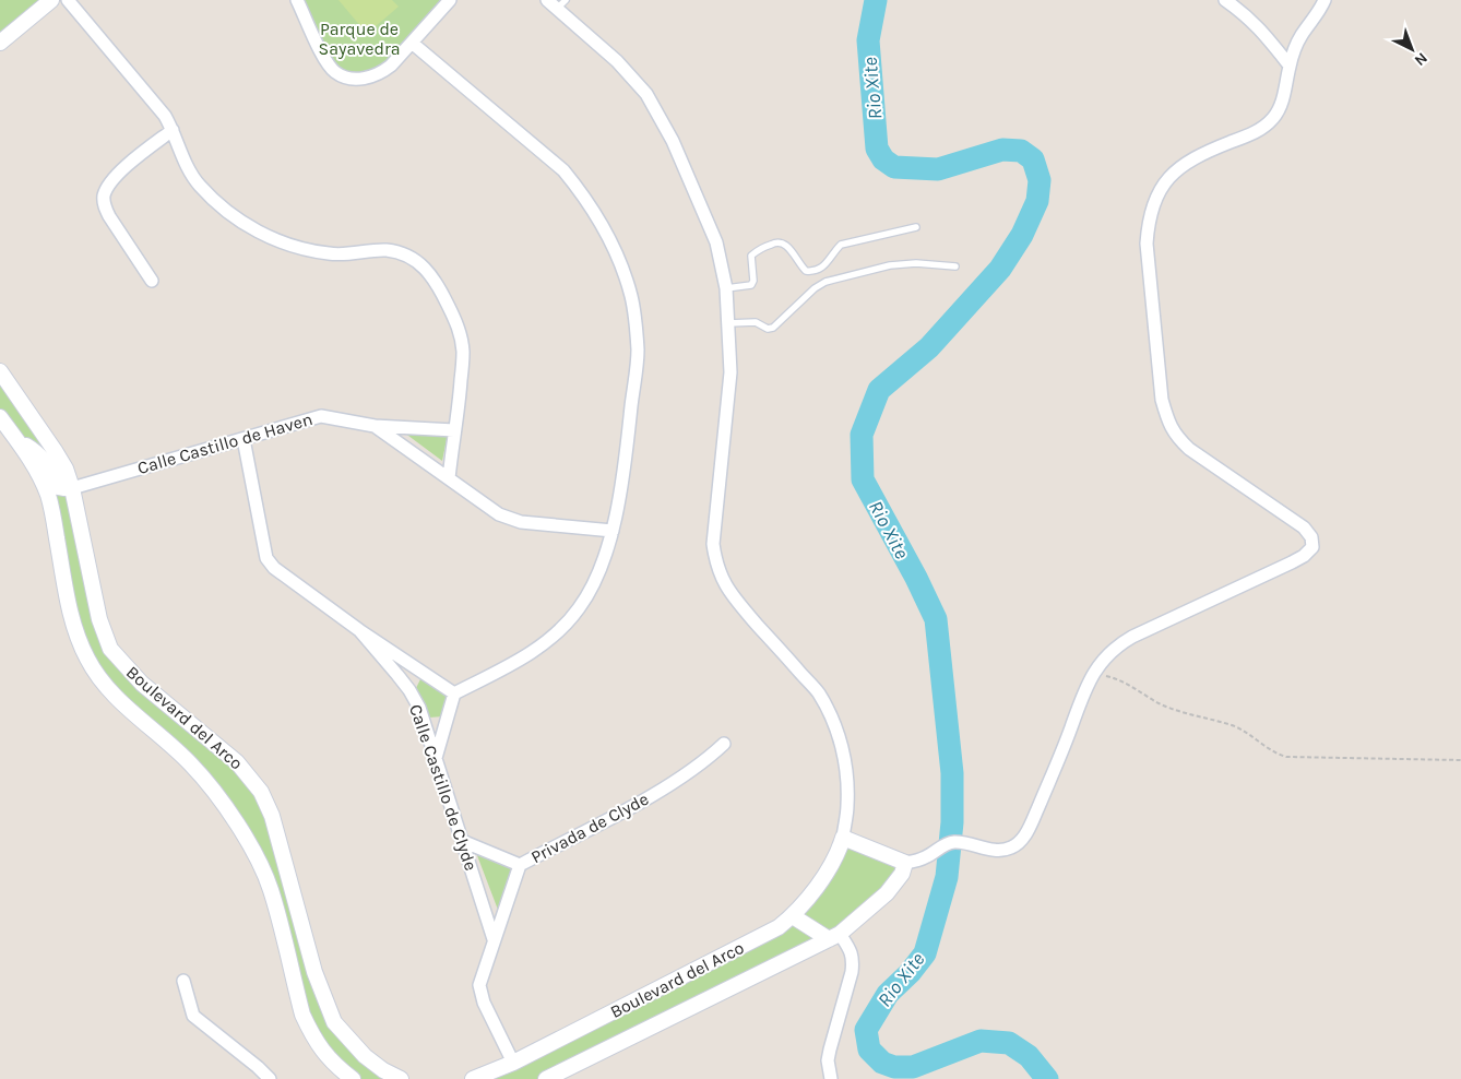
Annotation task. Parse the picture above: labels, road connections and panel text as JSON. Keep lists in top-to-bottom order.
{
  "streets": {
    "street": [
      "Calle Castillo de Haven",
      "Boulevard del Arco",
      "Calle Castillo de Clyde",
      "Privada de Clyde"
    ]
  },
  "crossings": [
    ["Calle Castillo de Haven", "Boulevard del Arco"],
    ["Calle Castillo de Haven", "Calle Castillo de Clyde"],
    ["Boulevard del Arco", "Privada de Clyde"],
    ["Calle Castillo de Clyde", "Privada de Clyde"]
  ],
  "water": ["Rio Xite"],
  "parks": ["Parque de Sayavedra"],
  "north": "bottom right"
}
